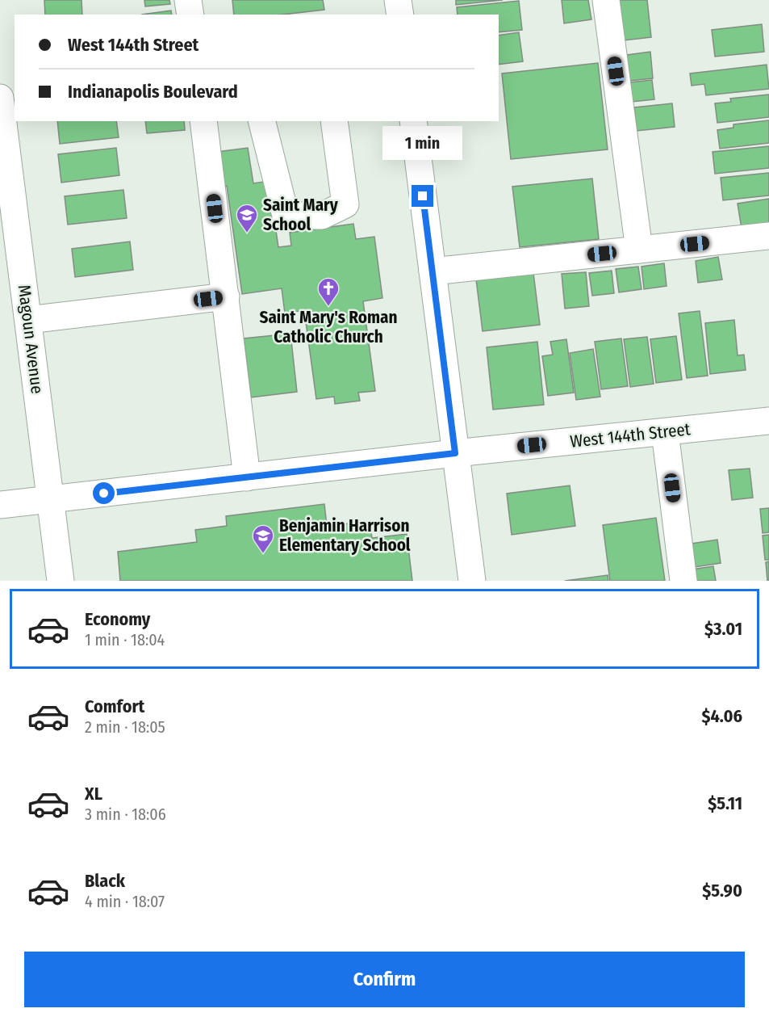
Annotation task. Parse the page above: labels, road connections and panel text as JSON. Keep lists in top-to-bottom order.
{
  "streets": {
    "street": ["Magoun Avenue", "West 144th Street"]
  },
  "crossings": [
    ["Magoun Avenue", "West 144th Street"]
  ],
  "places": {
    "school or university": ["Saint Mary School", "Benjamin Harrison Elementary School"],
    "church": ["Saint Mary's Roman Catholic Church"]
  },
  "page": {
    "banner": ["West 144th Street", "Indianapolis Boulevard"],
    "bubble": "1 min",
    "list": [
      {
        "name": "Economy",
        "note": "1 min · 18:04",
        "value": "$3.01"
      },
      {
        "name": "Comfort",
        "note": "2 min · 18:05",
        "value": "$4.06"
      },
      {
        "name": "XL",
        "note": "3 min · 18:06",
        "value": "$5.11"
      },
      {
        "name": "Black",
        "note": "4 min · 18:07",
        "value": "$5.90"
      }
    ],
    "buttons": "Confirm"
  }
}
